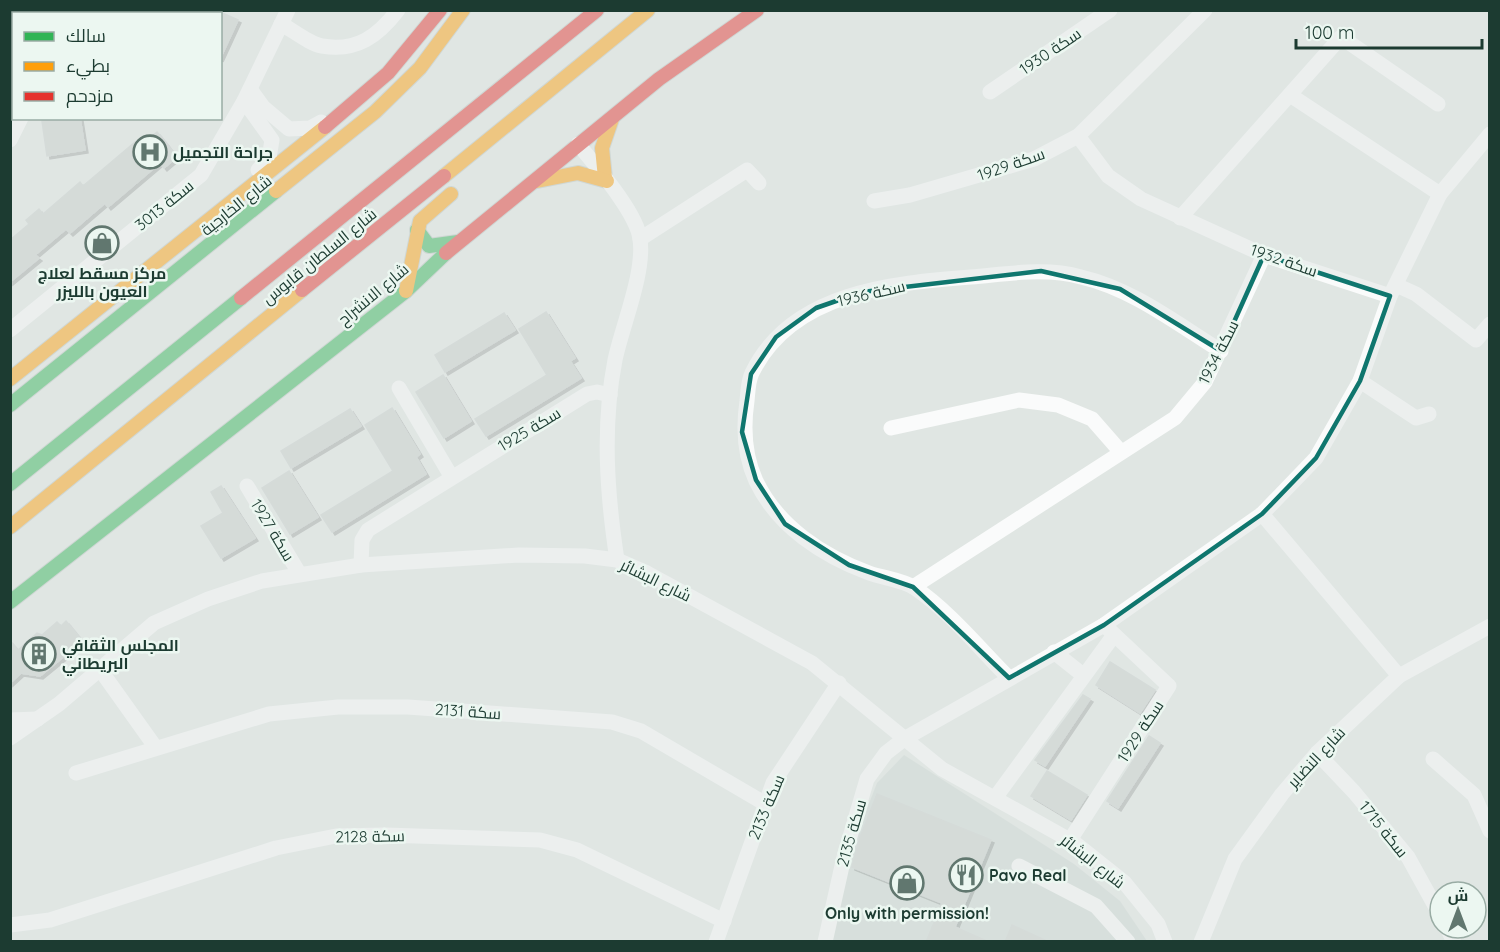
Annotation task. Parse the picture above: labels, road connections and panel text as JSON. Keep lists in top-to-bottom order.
{
  "streets": {
    "main road": ["شارع الخارجية", "شارع السلطان قابوس", "شارع الانشراح"],
    "street": [
      "سكة 1930",
      "سكة 1929",
      "سكة 3013",
      "سكة 1932",
      "سكة 1936",
      "سكة 1934",
      "سكة 1925",
      "سكة 1927",
      "شارع البشائر",
      "سكة 2131",
      "شارع النضاير",
      "سكة 2133",
      "سكة 1715",
      "سكة 2135",
      "سكة 2128"
    ]
  },
  "crossings": [
    ["سكة 1929", "سكة 1932"],
    ["سكة 1929", "شارع البشائر"],
    ["سكة 1932", "سكة 1934"],
    ["سكة 1936", "سكة 1934"],
    ["سكة 1925", "شارع البشائر"],
    ["سكة 1927", "شارع البشائر"],
    ["شارع البشائر", "سكة 2133"],
    ["شارع البشائر", "سكة 2135"],
    ["سكة 2131", "سكة 2133"],
    ["شارع النضاير", "سكة 1715"],
    ["سكة 2133", "سكة 2128"]
  ],
  "places": {
    "hospital": ["جراحة التجميل"],
    "shop": ["مركز مسقط لعلاج العيون بالليزر", "Only with permission!"],
    "building": ["المجلس الثقافي البريطاني"],
    "restaurant": ["Pavo Real"]
  },
  "legend": ["سالك", "بطيء", "مزدحم"],
  "scale_bar": "100 m",
  "north": "top"
}
